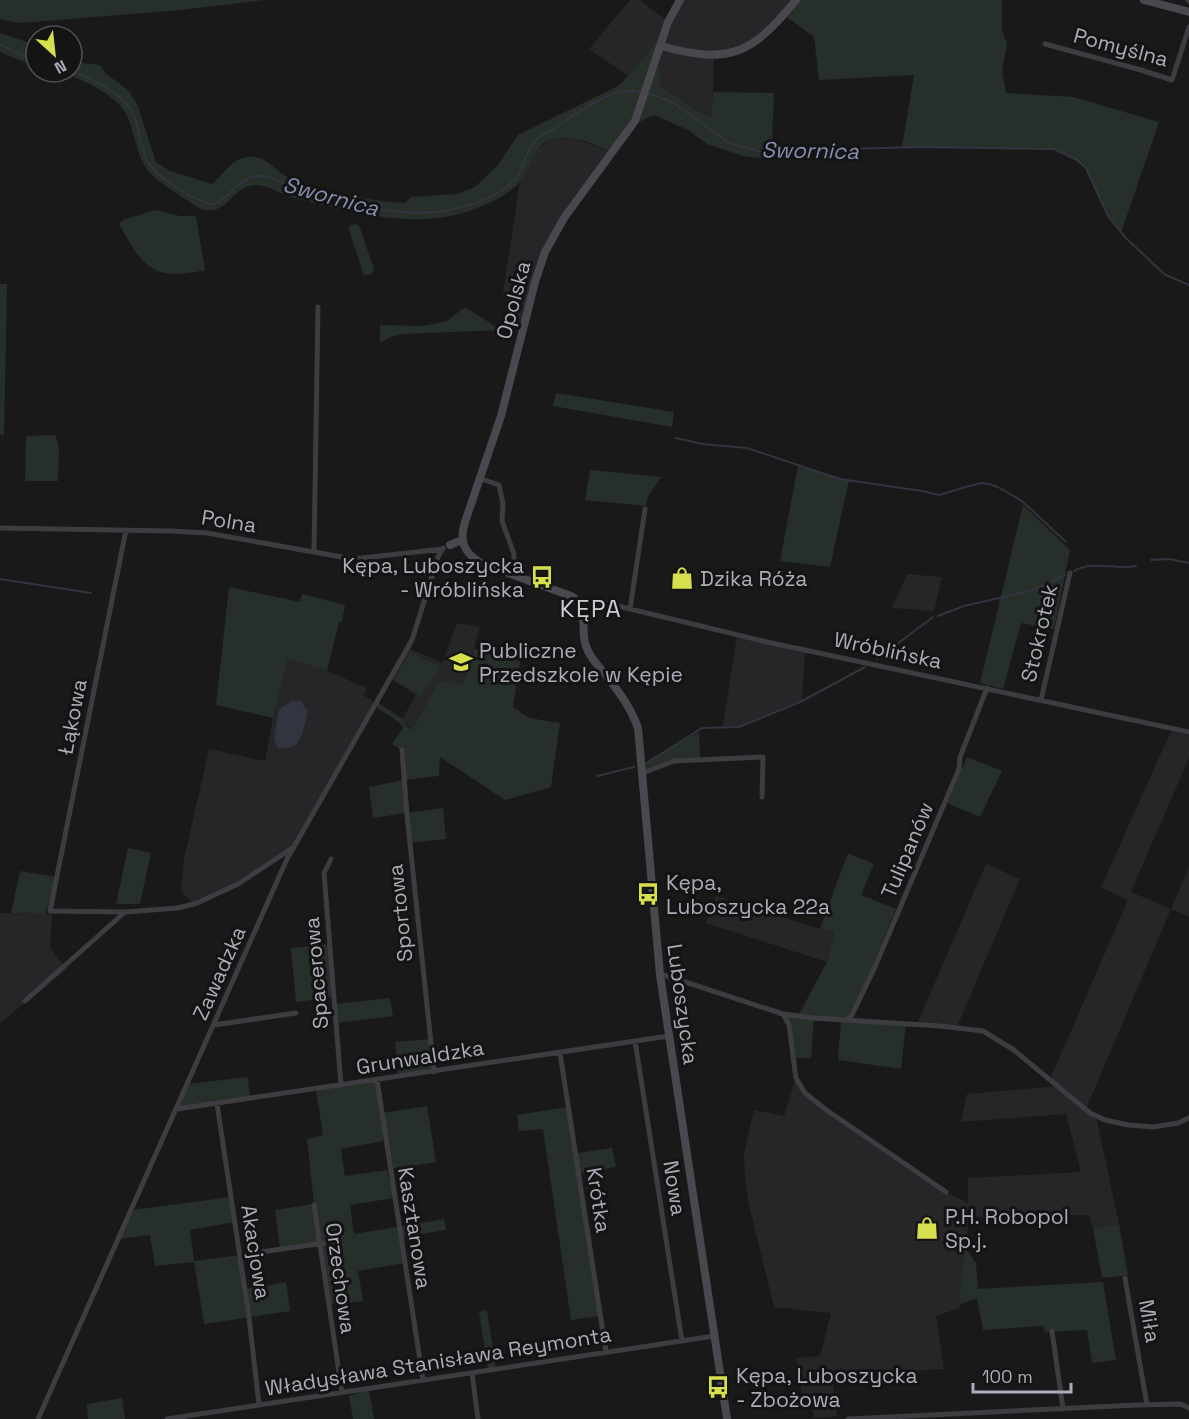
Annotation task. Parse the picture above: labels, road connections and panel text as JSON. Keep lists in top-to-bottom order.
{
  "streets": {
    "street": [
      "Pomyślna",
      "Opolska",
      "Polna",
      "Stokrotek",
      "Wróblińska",
      "Łąkowa",
      "Tulipanów",
      "Sportowa",
      "Zawadzka",
      "Spacerowa",
      "Luboszycka",
      "Grunwaldzka",
      "Nowa",
      "Krótka",
      "Kasztanowa",
      "Akacjowa",
      "Orzechowa",
      "Miła",
      "Władysława Stanisława Reymonta"
    ]
  },
  "crossings": [
    ["Polna", "Łąkowa"],
    ["Polna", "Zawadzka"],
    ["Stokrotek", "Wróblińska"],
    ["Wróblińska", "Tulipanów"],
    ["Wróblińska", "Luboszycka"],
    ["Sportowa", "Grunwaldzka"],
    ["Zawadzka", "Grunwaldzka"],
    ["Spacerowa", "Grunwaldzka"],
    ["Luboszycka", "Grunwaldzka"],
    ["Luboszycka", "Władysława Stanisława Reymonta"],
    ["Grunwaldzka", "Nowa"],
    ["Grunwaldzka", "Krótka"],
    ["Grunwaldzka", "Kasztanowa"],
    ["Grunwaldzka", "Akacjowa"],
    ["Nowa", "Władysława Stanisława Reymonta"],
    ["Krótka", "Władysława Stanisława Reymonta"],
    ["Kasztanowa", "Władysława Stanisława Reymonta"],
    ["Akacjowa", "Władysława Stanisława Reymonta"],
    ["Orzechowa", "Władysława Stanisława Reymonta"]
  ],
  "districts": ["KĘPA"],
  "water": ["Swornica"],
  "places": {
    "bus stop": ["Kępa, Luboszycka - Wróblińska", "Kępa, Luboszycka 22a", "Kępa, Luboszycka - Zbożowa"],
    "shop": ["Dzika Róża", "P.H. Robopol Sp.j."],
    "school or university": ["Publiczne Przedszkole w Kępie"]
  },
  "scale_bar": "100 m",
  "north": "bottom right"
}
